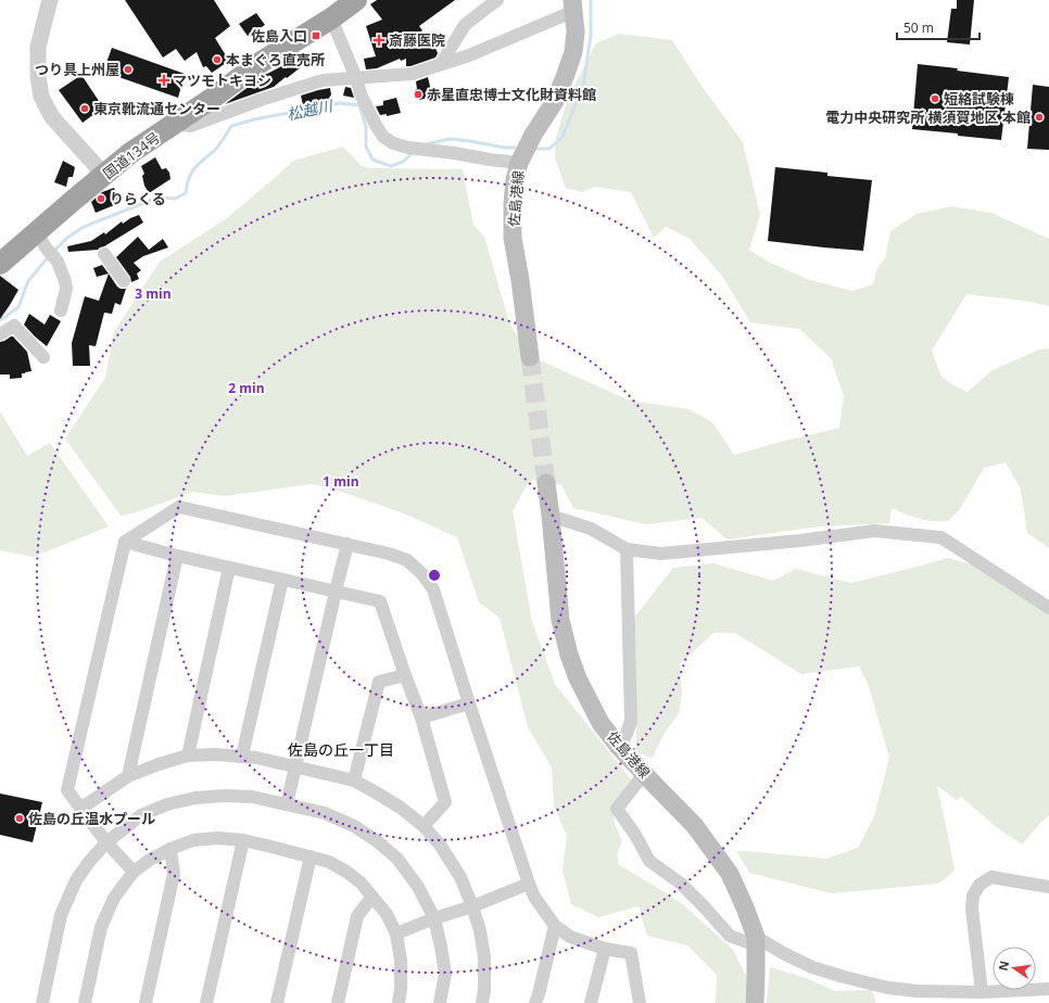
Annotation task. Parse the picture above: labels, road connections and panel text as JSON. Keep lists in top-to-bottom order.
{
  "streets": {
    "highway": ["国道134号"],
    "main road": ["佐島港線"]
  },
  "districts": ["佐島の丘一丁目"],
  "water": ["松越川"],
  "places": {
    "transit": ["佐島入口"],
    "health": ["斎藤医院", "マツモトキヨシ"],
    "other": [
      "本まぐろ直売所",
      "つり具上州屋",
      "赤星直忠博士文化財資料館",
      "短絡試験棟",
      "東京靴流通センター",
      "電力中央研究所 横須賀地区 本館",
      "りらくる",
      "佐島の丘温水プール"
    ]
  },
  "scale_bar": "50 m",
  "north": "left",
  "rings": ["3 min", "2 min", "1 min"]
}
